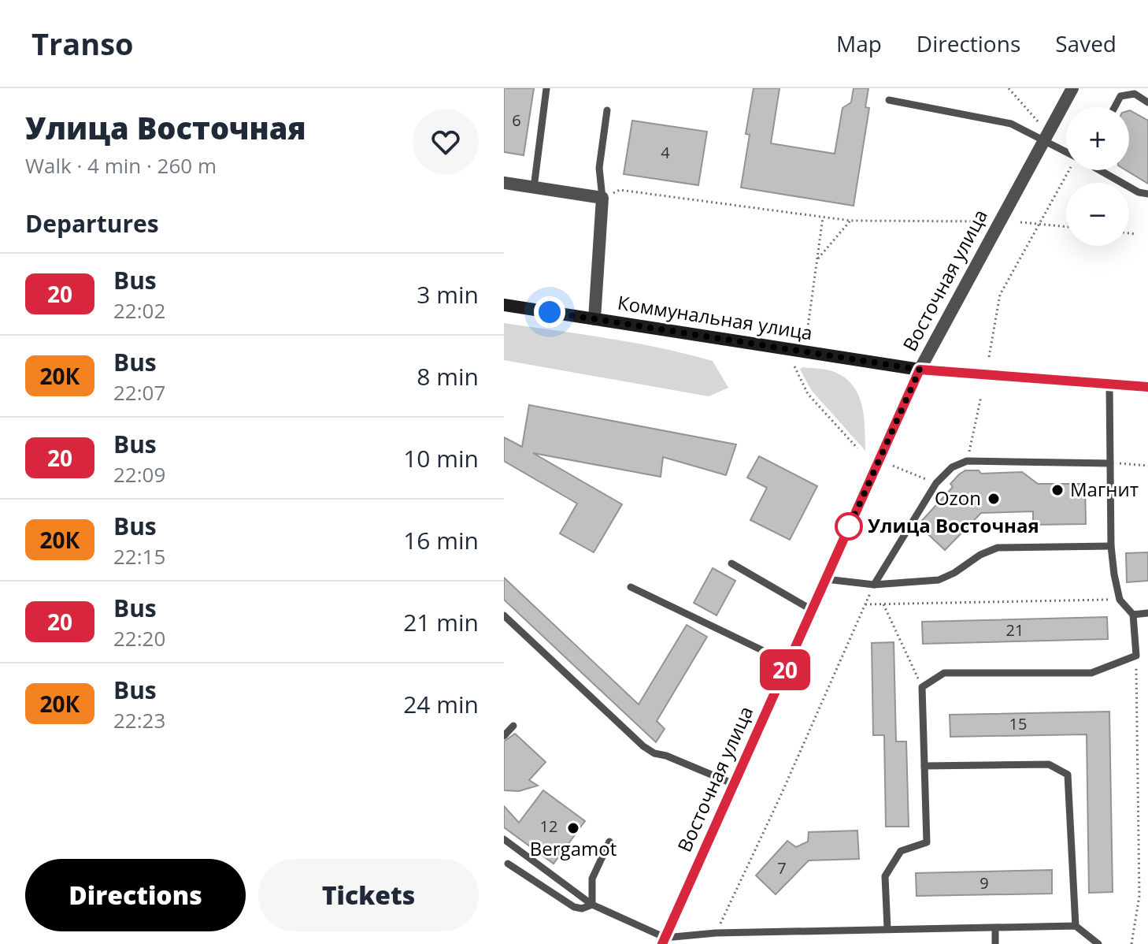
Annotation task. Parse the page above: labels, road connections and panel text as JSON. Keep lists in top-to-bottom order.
{
  "streets": {
    "main road": ["Восточная улица", "Коммунальная улица"]
  },
  "crossings": [
    ["Восточная улица", "Коммунальная улица"]
  ],
  "places": [
    "Магнит",
    "Ozon",
    "Улица Восточная",
    "Bergamot"
  ],
  "lines": ["bus line 20"],
  "house_numbers": [
    "6",
    "4",
    "21",
    "15",
    "12",
    "7",
    "9"
  ],
  "page": {
    "header": "Transo",
    "nav": ["Map", "Directions", "Saved"],
    "heading": [
      ["Улица Восточная", "Walk · 4 min · 260 m"],
      "Departures"
    ],
    "on_map": "20",
    "map_buttons": ["+", "−"],
    "list": [
      {
        "mark": "20",
        "name": "Bus",
        "note": "22:02",
        "value": "3 min"
      },
      {
        "mark": "20К",
        "name": "Bus",
        "note": "22:07",
        "value": "8 min"
      },
      {
        "mark": "20",
        "name": "Bus",
        "note": "22:09",
        "value": "10 min"
      },
      {
        "mark": "20К",
        "name": "Bus",
        "note": "22:15",
        "value": "16 min"
      },
      {
        "mark": "20",
        "name": "Bus",
        "note": "22:20",
        "value": "21 min"
      },
      {
        "mark": "20К",
        "name": "Bus",
        "note": "22:23",
        "value": "24 min"
      }
    ],
    "buttons": ["Directions", "Tickets"]
  }
}
